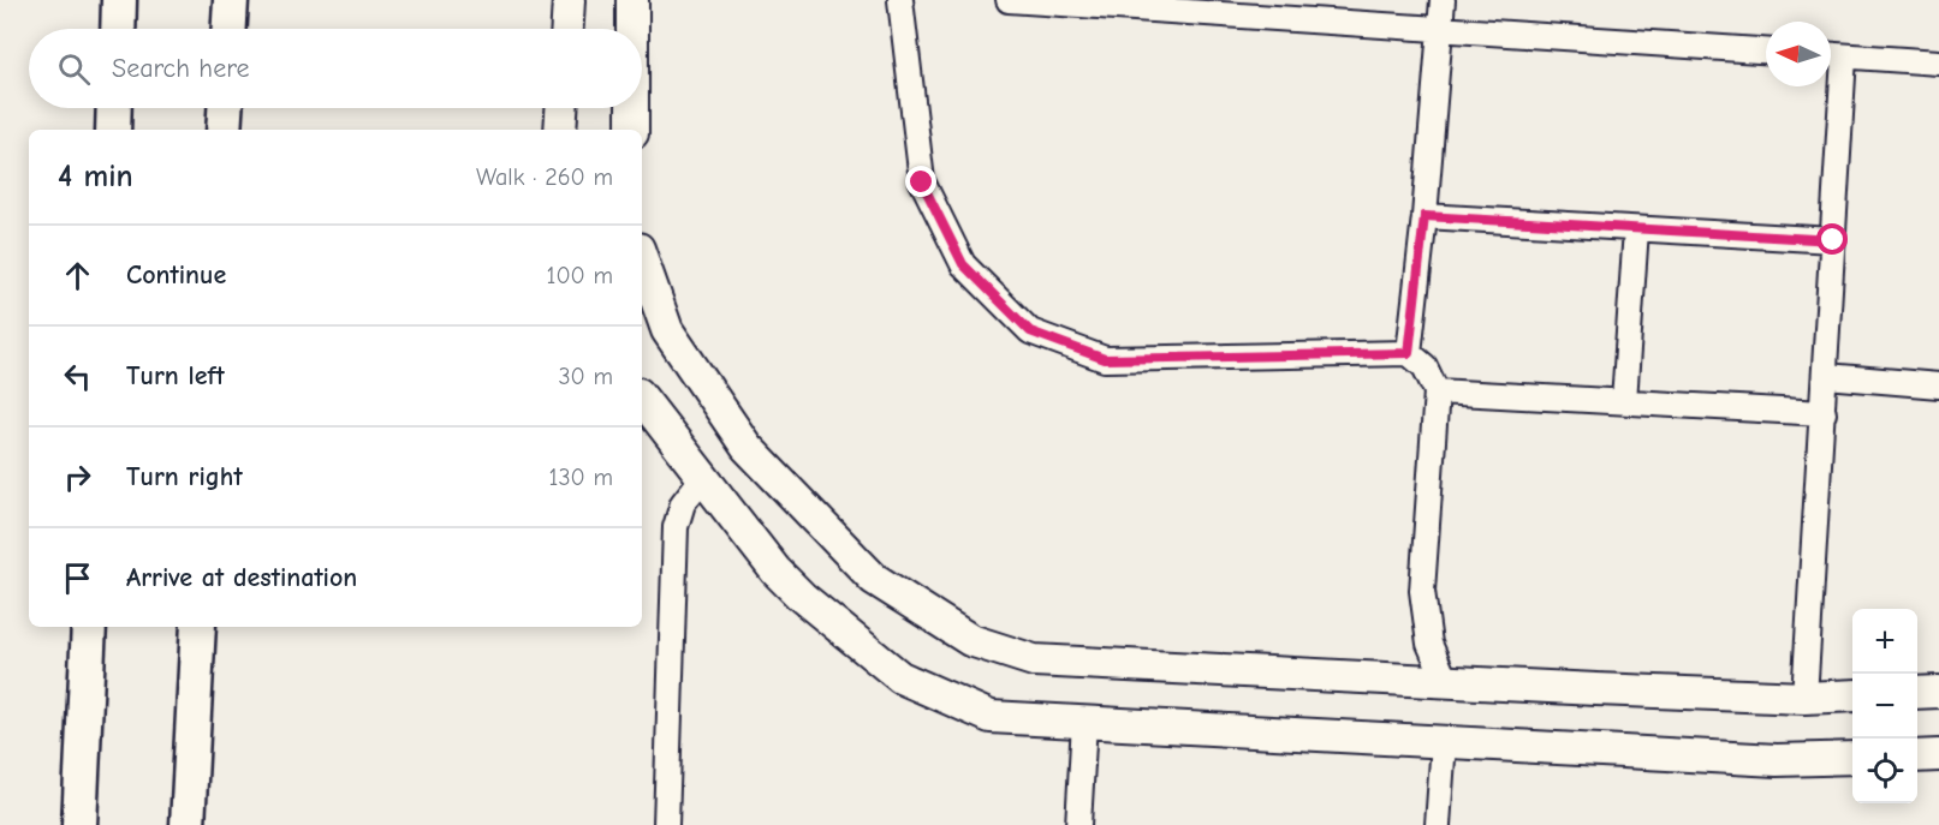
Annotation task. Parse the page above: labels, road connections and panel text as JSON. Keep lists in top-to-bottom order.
{
  "north": "left",
  "page": {
    "search": "Search here",
    "heading": ["4 min", "Walk · 260 m"],
    "list": [
      ["Continue", "100 m"],
      ["Turn left", "30 m"],
      ["Turn right", "130 m"],
      "Arrive at destination"
    ],
    "map_buttons": ["+", "−"]
  }
}
